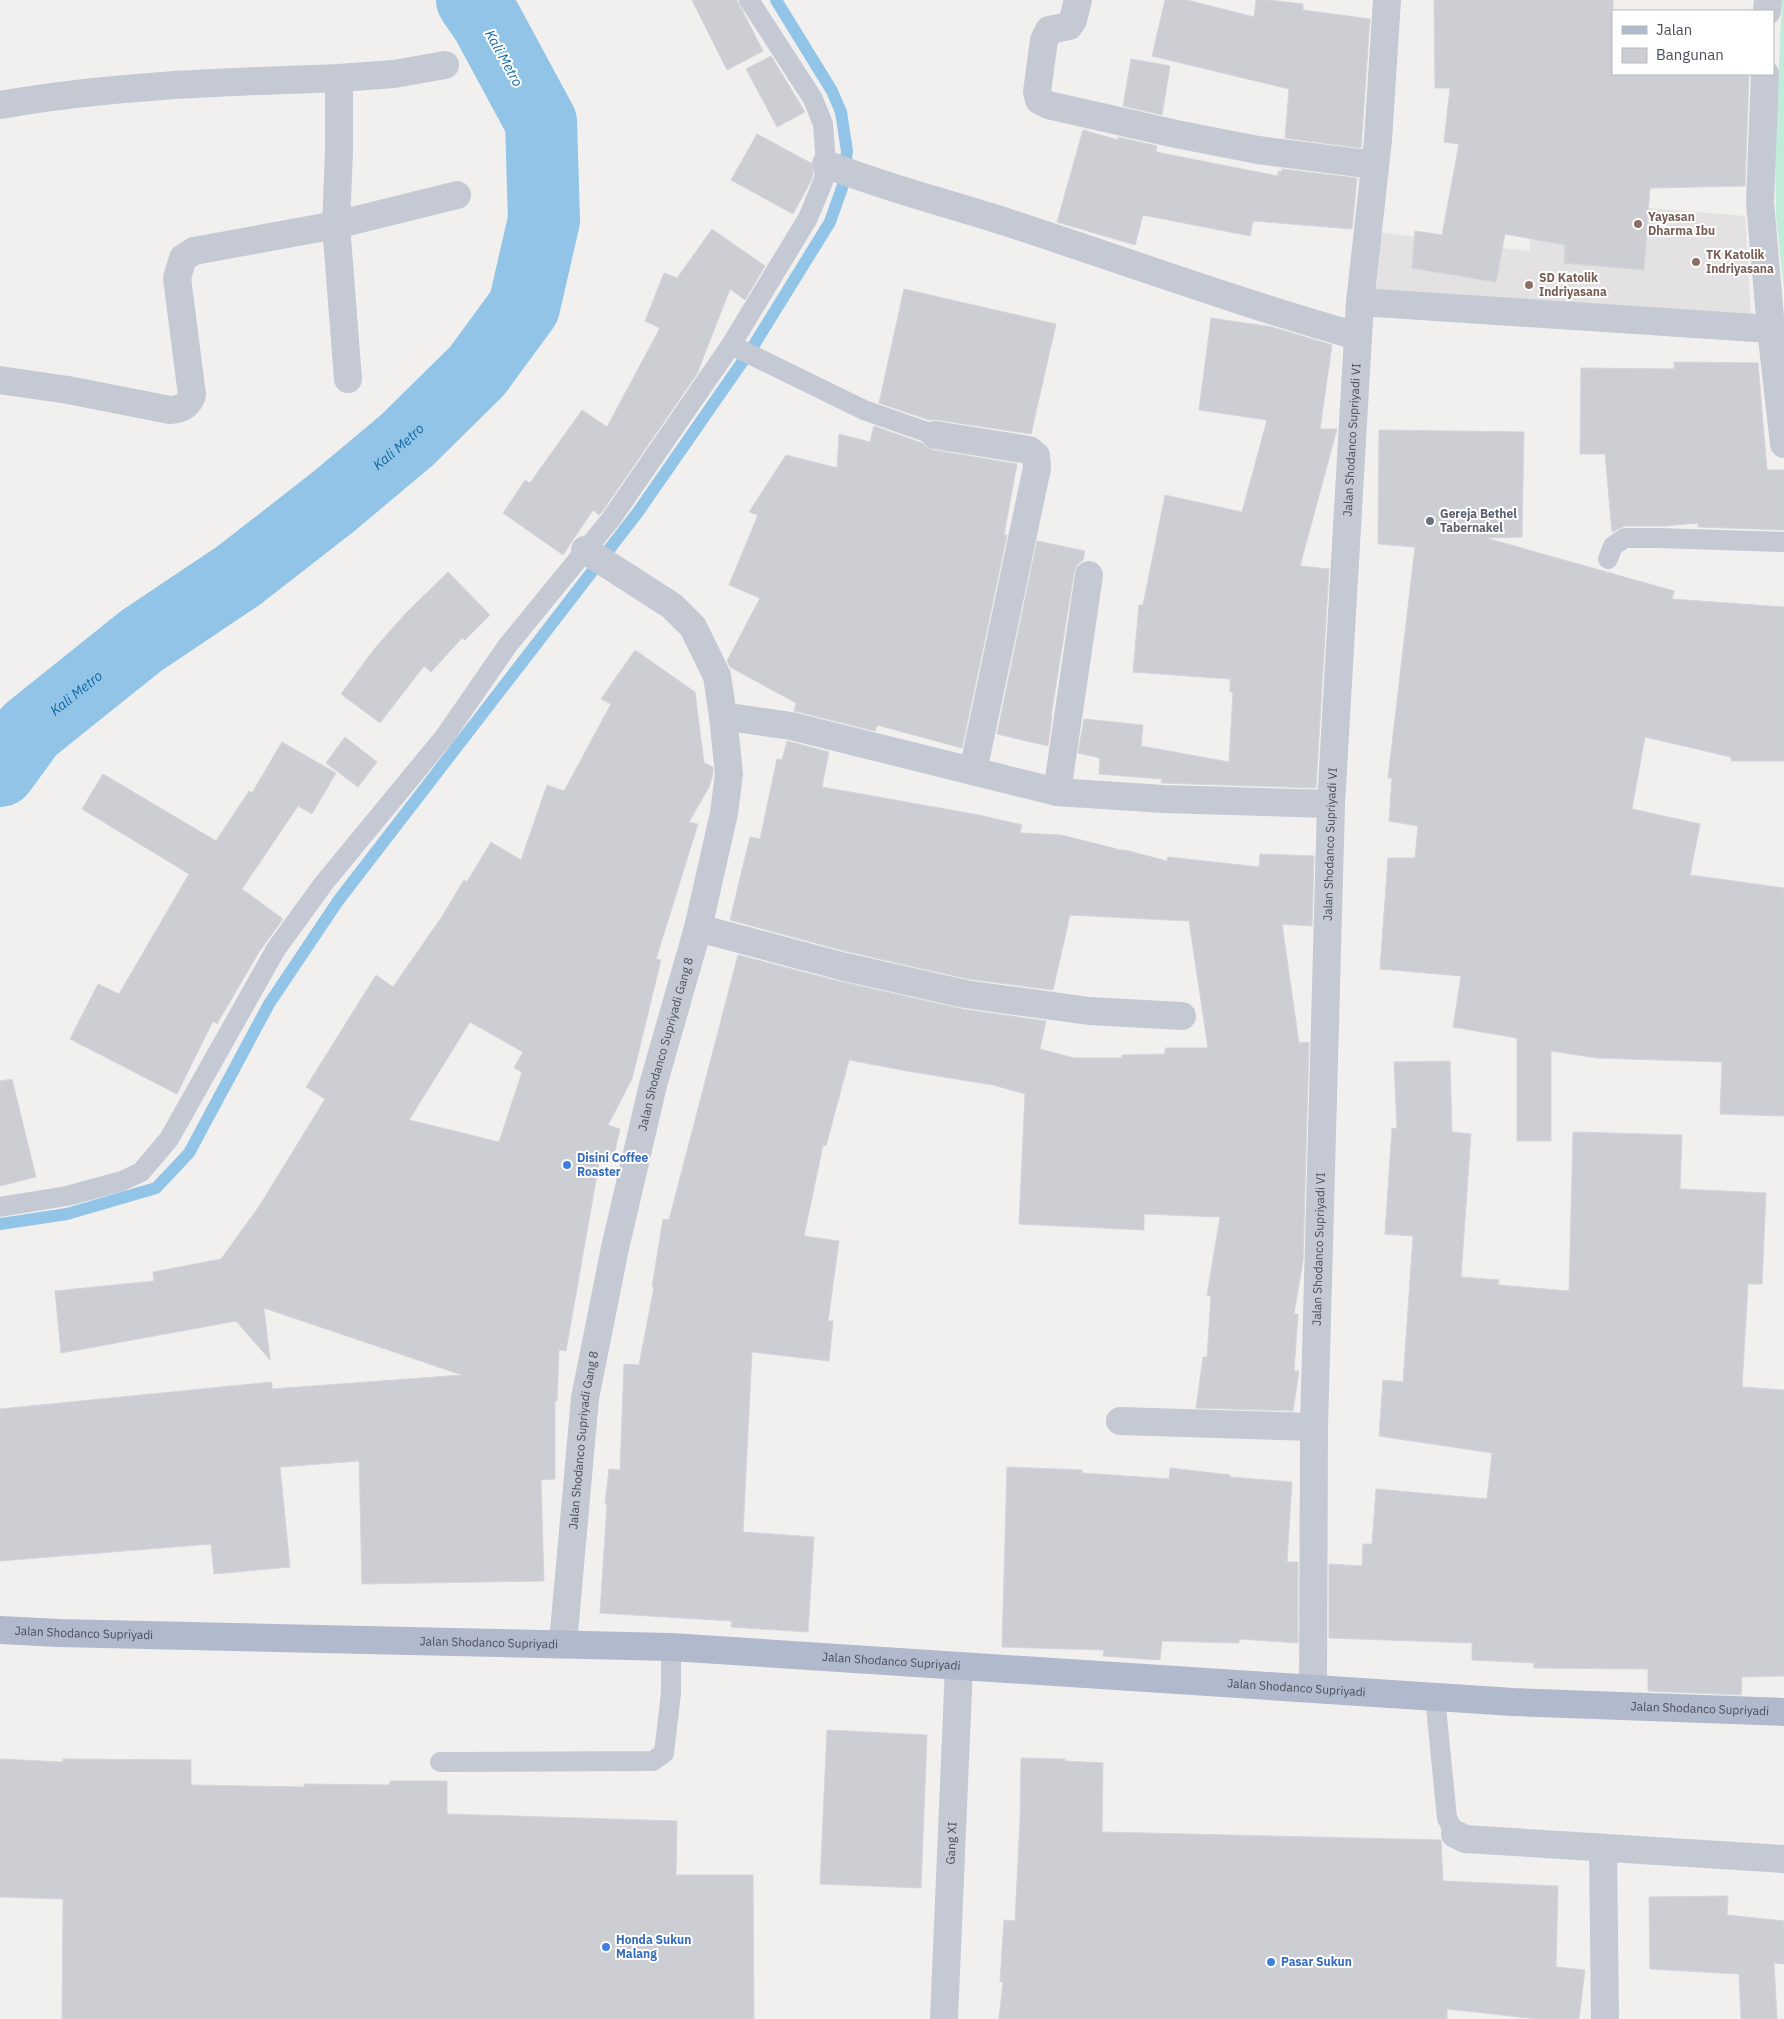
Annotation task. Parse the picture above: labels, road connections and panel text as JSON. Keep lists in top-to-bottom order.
{
  "streets": {
    "main road": ["Jalan Shodanco Supriyadi"],
    "street": ["Jalan Shodanco Supriyadi VI", "Jalan Shodanco Supriyadi Gang 8", "Gang XI"]
  },
  "crossings": [
    ["Jalan Shodanco Supriyadi VI", "Jalan Shodanco Supriyadi"],
    ["Jalan Shodanco Supriyadi Gang 8", "Jalan Shodanco Supriyadi"],
    ["Jalan Shodanco Supriyadi", "Gang XI"]
  ],
  "water": ["Kali Metro"],
  "places": [
    "Yayasan Dharma Ibu",
    "TK Katolik Indriyasana",
    "SD Katolik Indriyasana",
    "Gereja Bethel Tabernakel",
    "Disini Coffee Roaster",
    "Honda Sukun Malang",
    "Pasar Sukun"
  ],
  "legend": ["Jalan", "Bangunan"]
}
